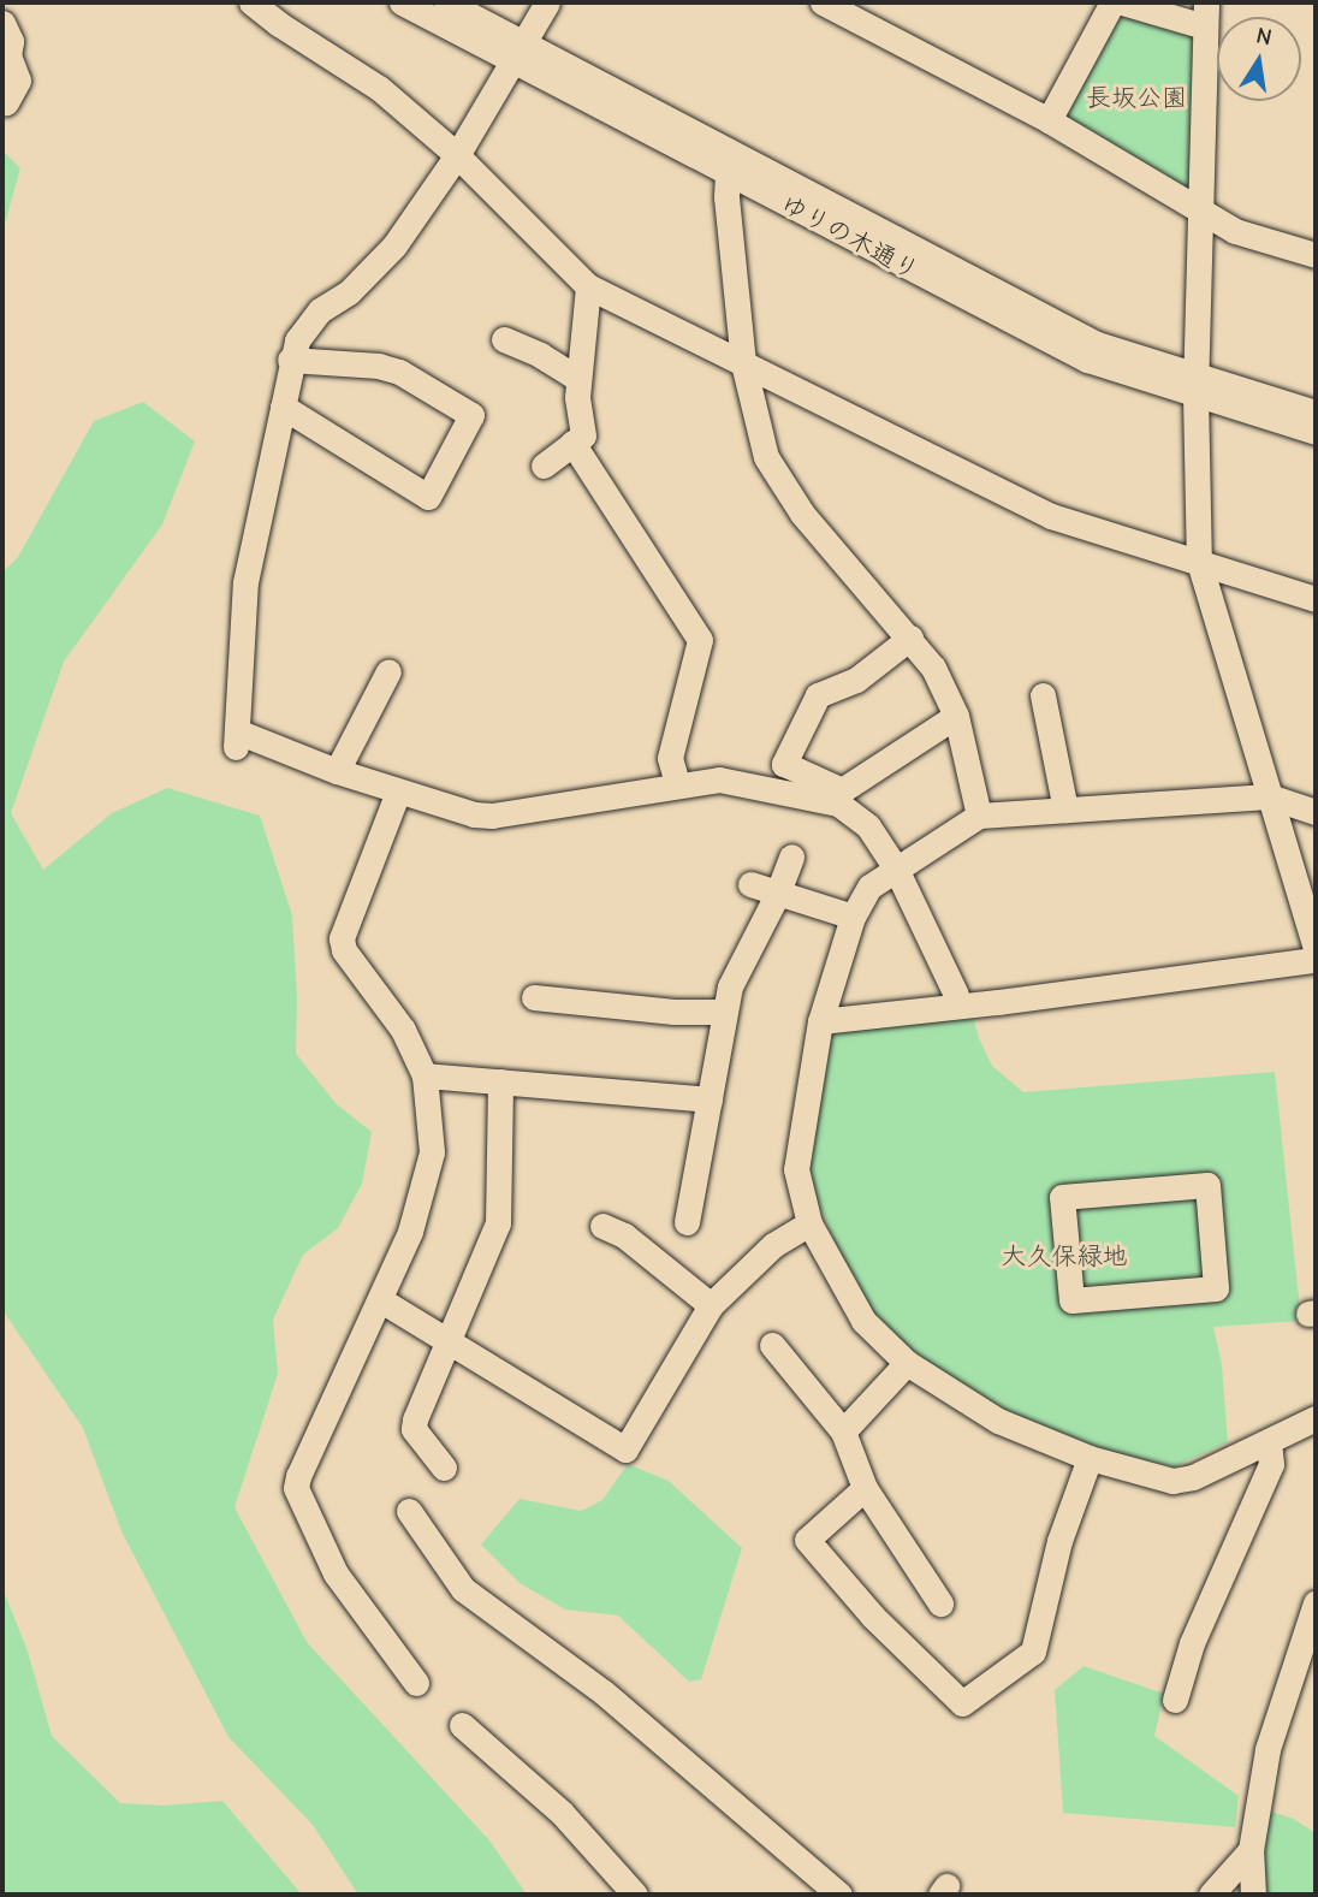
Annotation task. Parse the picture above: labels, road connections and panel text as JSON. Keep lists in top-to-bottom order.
{
  "streets": {
    "street": ["ゆりの木通り"]
  },
  "parks": ["長坂公園", "大久保緑地"],
  "north": "top"
}
